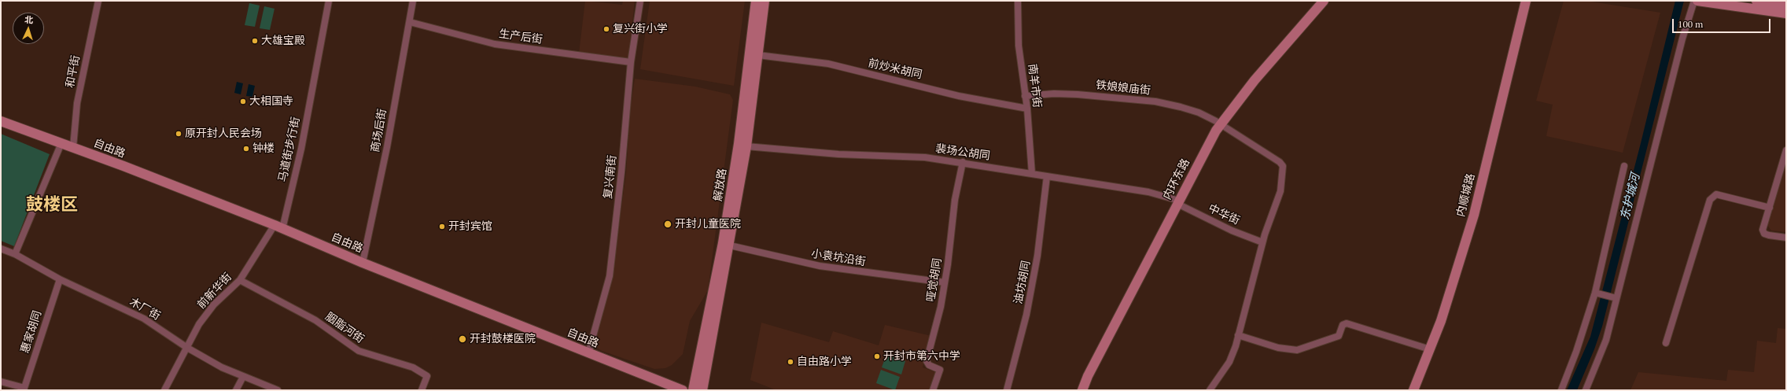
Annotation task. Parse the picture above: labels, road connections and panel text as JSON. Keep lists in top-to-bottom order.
{
  "streets": {
    "street": [
      "生产后街",
      "前炒米胡同",
      "和平街",
      "南羊市街",
      "铁娘娘庙街",
      "商场后街",
      "自由路",
      "马道街步行街",
      "裴场公胡同",
      "复兴南街",
      "内环东路",
      "解放路",
      "内顺城路",
      "中华街",
      "小袁坑沿街",
      "哑觉胡同",
      "油坊胡同",
      "前新华街",
      "木厂街",
      "胭脂河街",
      "惠家胡同"
    ]
  },
  "crossings": [
    ["生产后街", "商场后街"],
    ["生产后街", "复兴南街"],
    ["前炒米胡同", "南羊市街"],
    ["前炒米胡同", "解放路"],
    ["和平街", "自由路"],
    ["南羊市街", "铁娘娘庙街"],
    ["南羊市街", "裴场公胡同"],
    ["铁娘娘庙街", "内环东路"],
    ["铁娘娘庙街", "中华街"],
    ["商场后街", "自由路"],
    ["自由路", "马道街步行街"],
    ["自由路", "复兴南街"],
    ["自由路", "前新华街"],
    ["马道街步行街", "前新华街"],
    ["裴场公胡同", "内环东路"],
    ["裴场公胡同", "解放路"],
    ["裴场公胡同", "中华街"],
    ["裴场公胡同", "哑觉胡同"],
    ["裴场公胡同", "油坊胡同"],
    ["内环东路", "中华街"],
    ["解放路", "小袁坑沿街"],
    ["小袁坑沿街", "哑觉胡同"],
    ["前新华街", "木厂街"],
    ["前新华街", "胭脂河街"],
    ["木厂街", "惠家胡同"]
  ],
  "districts": ["鼓楼区"],
  "water": ["东护城河"],
  "places": [
    "复兴街小学",
    "大雄宝殿",
    "大相国寺",
    "原开封人民会场",
    "钟楼",
    "开封儿童医院",
    "开封宾馆",
    "开封鼓楼医院",
    "开封市第六中学",
    "自由路小学"
  ],
  "scale_bar": "100 m",
  "north": "top"
}
